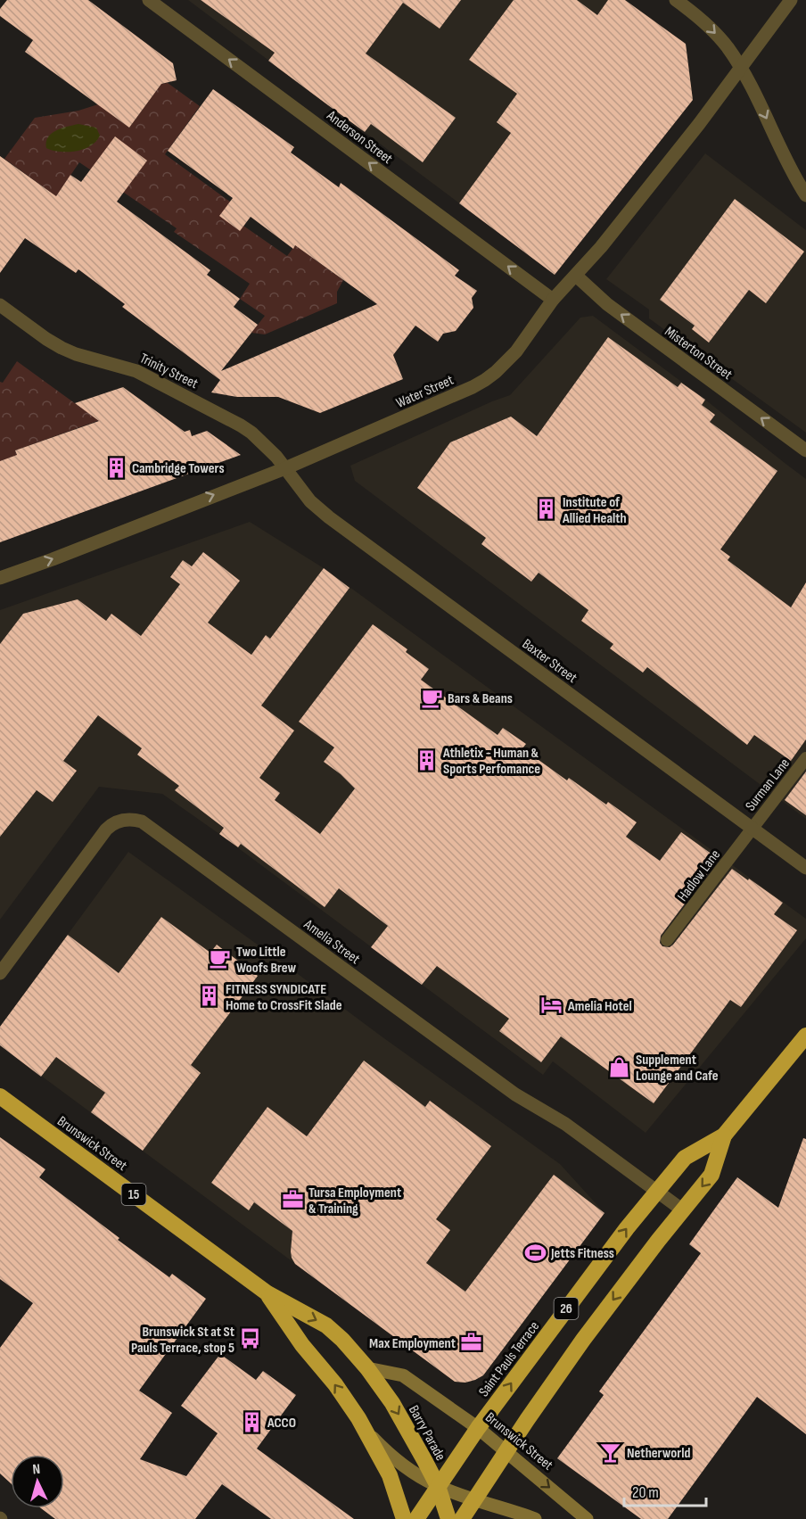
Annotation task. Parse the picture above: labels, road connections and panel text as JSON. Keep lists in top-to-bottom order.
{
  "streets": {
    "highway": [
      "Brunswick Street",
      "15",
      "26",
      "Saint Pauls Terrace",
      "Barry Parade"
    ],
    "street": [
      "Anderson Street",
      "Misterton Street",
      "Trinity Street",
      "Water Street",
      "Baxter Street",
      "Amelia Street"
    ],
    "lane": ["Surman Lane", "Hadlow Lane"]
  },
  "crossings": [
    ["Anderson Street", "Water Street"],
    ["Misterton Street", "Water Street"],
    ["Trinity Street", "Water Street"],
    ["Trinity Street", "Baxter Street"],
    ["Water Street", "Baxter Street"],
    ["Baxter Street", "Surman Lane"],
    ["Baxter Street", "Hadlow Lane"],
    ["Surman Lane", "Hadlow Lane"],
    ["Amelia Street", "Saint Pauls Terrace"],
    ["Brunswick Street", "Saint Pauls Terrace"],
    ["Brunswick Street", "Barry Parade"],
    ["Saint Pauls Terrace", "Barry Parade"]
  ],
  "one_way": ["Anderson Street", "Misterton Street", "Barry Parade"],
  "places": {
    "building": [
      "Cambridge Towers",
      "Institute of Allied Health",
      "Athletix - Human & Sports Perfomance",
      "FITNESS SYNDICATE Home to CrossFit Slade",
      "ACCO"
    ],
    "cafe": ["Bars & Beans", "Two Little Woofs Brew"],
    "hotel": ["Amelia Hotel"],
    "shop": ["Supplement Lounge and Cafe"],
    "office": ["Tursa Employment & Training", "Max Employment"],
    "sports": ["Jetts Fitness"],
    "bus stop": ["Brunswick St at St Pauls Terrace, stop 5"],
    "bar": ["Netherworld"]
  },
  "scale_bar": "20 m",
  "north": "top"
}
